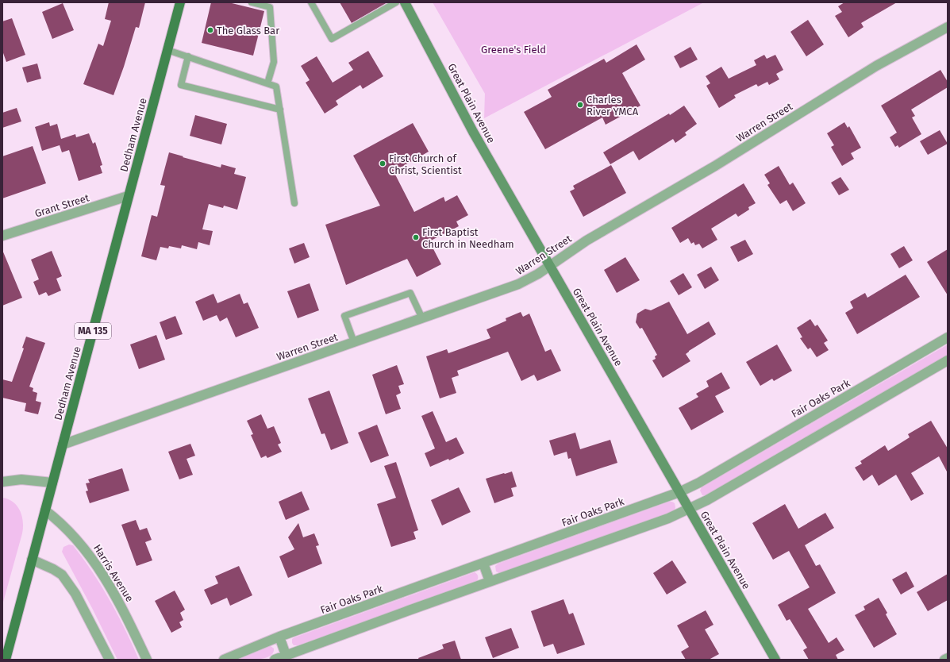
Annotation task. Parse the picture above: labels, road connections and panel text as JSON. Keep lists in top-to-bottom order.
{
  "streets": {
    "main road": ["Great Plain Avenue", "Dedham Avenue", "MA 135"],
    "street": [
      "Warren Street",
      "Grant Street",
      "Fair Oaks Park",
      "Harris Avenue"
    ]
  },
  "crossings": [
    ["Great Plain Avenue", "Warren Street"],
    ["Great Plain Avenue", "Fair Oaks Park"],
    ["Warren Street", "Dedham Avenue"],
    ["Dedham Avenue", "Grant Street"],
    ["Dedham Avenue", "Harris Avenue"]
  ],
  "parks": ["Greene's Field"],
  "places": [
    "The Glass Bar",
    "Charles River YMCA",
    "First Church of Christ, Scientist",
    "First Baptist Church in Needham"
  ]
}
